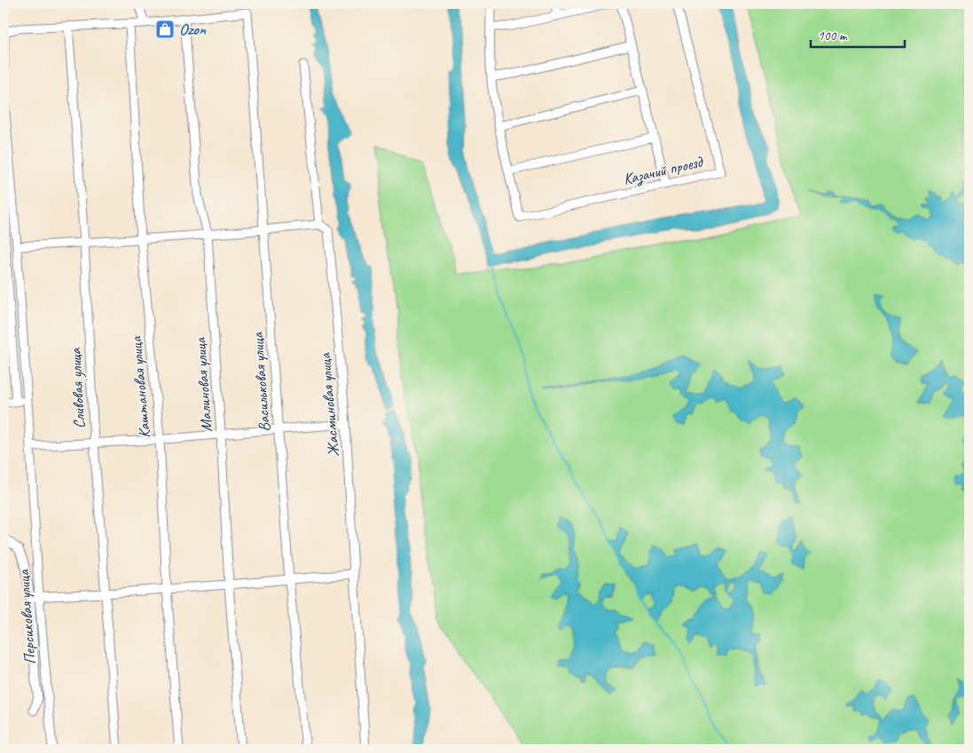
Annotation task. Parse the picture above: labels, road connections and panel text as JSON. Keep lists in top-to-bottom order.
{
  "streets": {
    "street": [
      "Казачий проезд",
      "Васильковая улица",
      "Малиновая улица",
      "Каштановая улица",
      "Сливовая улица",
      "Жасминовая улица",
      "Персиковая улица"
    ]
  },
  "crossings": [
    ["Васильковая улица", "Малиновая улица"]
  ],
  "places": {
    "shop": ["Ozon"]
  },
  "scale_bar": "100 m"
}
